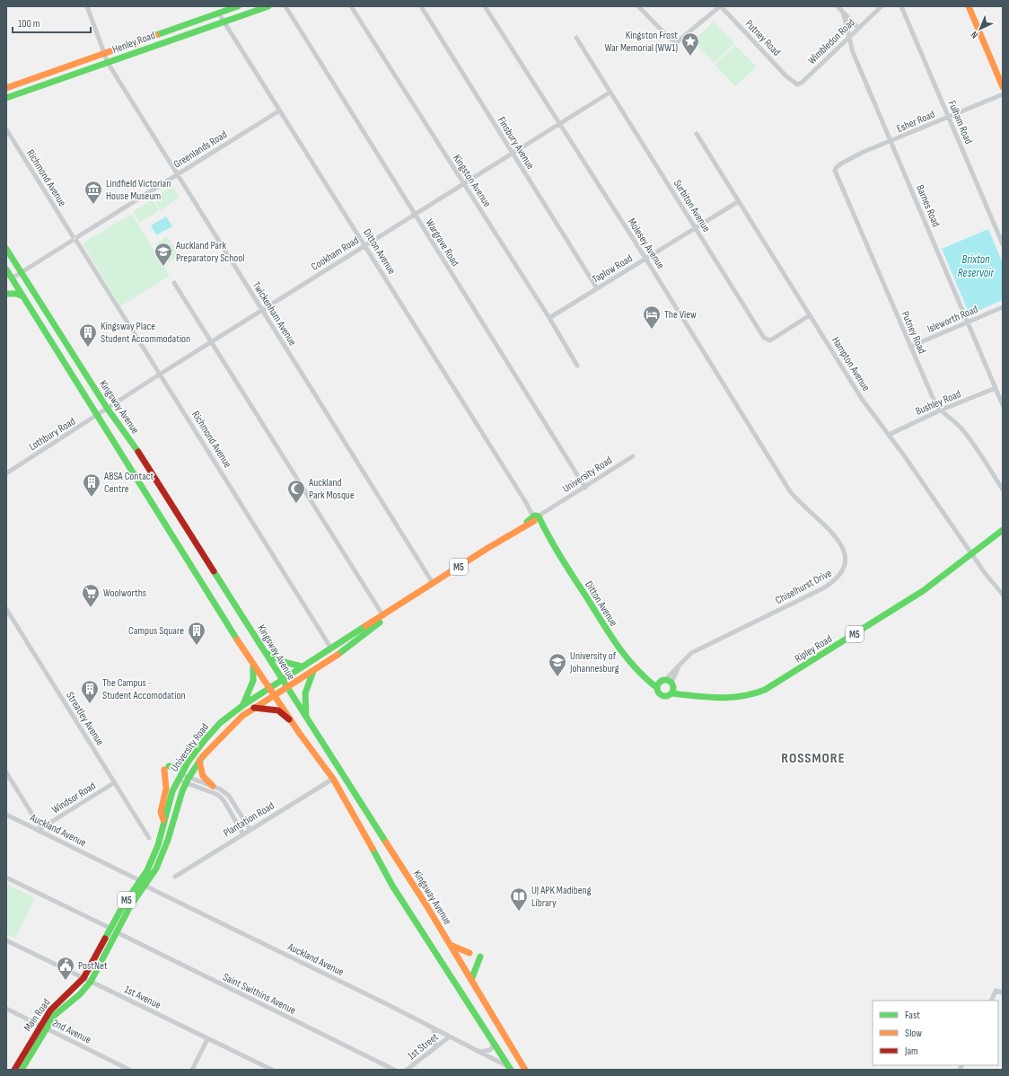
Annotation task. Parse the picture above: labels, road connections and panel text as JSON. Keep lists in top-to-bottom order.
{
  "streets": {
    "main road": [
      "Henley Road",
      "Ditton Avenue",
      "Kingsway Avenue",
      "University Road",
      "M5",
      "Ripley Road",
      "Main Road"
    ],
    "street": [
      "Putney Road",
      "Wimbledon Road",
      "Esher Road",
      "Fulham Road",
      "Finsbury Avenue",
      "Greenlands Road",
      "Richmond Avenue",
      "Kingston Avenue",
      "Surbiton Avenue",
      "Barnes Road",
      "Wargrave Road",
      "Molesey Avenue",
      "Cookham Road",
      "Taplow Road",
      "Twickenham Avenue",
      "Isleworth Road",
      "Hampton Avenue",
      "Bushley Road",
      "Lothbury Road",
      "Chiselhurst Drive",
      "Streatley Avenue",
      "Windsor Road",
      "Plantation Road",
      "Auckland Avenue",
      "Saint Swithins Avenue",
      "1st Avenue",
      "2nd Avenue",
      "1st Street"
    ]
  },
  "crossings": [
    ["Putney Road", "Wimbledon Road"],
    ["Putney Road", "Esher Road"],
    ["Putney Road", "Isleworth Road"],
    ["Putney Road", "Bushley Road"],
    ["Wimbledon Road", "Barnes Road"],
    ["Henley Road", "Ditton Avenue"],
    ["Henley Road", "Twickenham Avenue"],
    ["Esher Road", "Fulham Road"],
    ["Esher Road", "Barnes Road"],
    ["Finsbury Avenue", "Cookham Road"],
    ["Finsbury Avenue", "Taplow Road"],
    ["Greenlands Road", "Richmond Avenue"],
    ["Greenlands Road", "Ditton Avenue"],
    ["Greenlands Road", "Twickenham Avenue"],
    ["Greenlands Road", "Kingsway Avenue"],
    ["Richmond Avenue", "Cookham Road"],
    ["Richmond Avenue", "University Road"],
    ["Kingston Avenue", "Cookham Road"],
    ["Kingston Avenue", "Taplow Road"],
    ["Surbiton Avenue", "Cookham Road"],
    ["Surbiton Avenue", "Taplow Road"],
    ["Surbiton Avenue", "Hampton Avenue"],
    ["Barnes Road", "Isleworth Road"],
    ["Barnes Road", "Bushley Road"],
    ["Wargrave Road", "Cookham Road"],
    ["Wargrave Road", "University Road"],
    ["Molesey Avenue", "Cookham Road"],
    ["Molesey Avenue", "Taplow Road"],
    ["Molesey Avenue", "Chiselhurst Drive"],
    ["Ditton Avenue", "Cookham Road"],
    ["Ditton Avenue", "University Road"],
    ["Ditton Avenue", "Chiselhurst Drive"],
    ["Ditton Avenue", "Ripley Road"],
    ["Cookham Road", "Twickenham Avenue"],
    ["Cookham Road", "Kingsway Avenue"],
    ["Cookham Road", "Lothbury Road"],
    ["Taplow Road", "Hampton Avenue"],
    ["Twickenham Avenue", "University Road"],
    ["Hampton Avenue", "Bushley Road"],
    ["Hampton Avenue", "Ripley Road"],
    ["Kingsway Avenue", "Lothbury Road"],
    ["Kingsway Avenue", "University Road"],
    ["Kingsway Avenue", "Plantation Road"],
    ["Kingsway Avenue", "Auckland Avenue"],
    ["University Road", "Auckland Avenue"],
    ["University Road", "Saint Swithins Avenue"],
    ["University Road", "1st Avenue"],
    ["University Road", "Main Road"],
    ["Chiselhurst Drive", "Ripley Road"],
    ["Streatley Avenue", "Windsor Road"],
    ["Windsor Road", "Auckland Avenue"],
    ["Auckland Avenue", "1st Street"],
    ["1st Avenue", "Main Road"],
    ["Main Road", "2nd Avenue"]
  ],
  "districts": ["ROSSMORE"],
  "water": ["Brixton Reservoir"],
  "places": {
    "place": ["Kingston Frost War Memorial (WW1)"],
    "museum": ["Lindfield Victorian House Museum"],
    "school or university": ["Auckland Park Preparatory School", "University of Johannesburg"],
    "hotel": ["The View"],
    "building": [
      "Kingsway Place Student Accommodation",
      "ABSA Contact Centre",
      "Campus Square",
      "The Campus - Student Accomodation"
    ],
    "mosque": ["Auckland Park Mosque"],
    "supermarket": ["Woolworths"],
    "library": ["UJ APK Madibeng Library"],
    "public building": ["PostNet"]
  },
  "legend": ["Fast", "Slow", "Jam"],
  "scale_bar": "100 m",
  "north": "bottom left"
}
